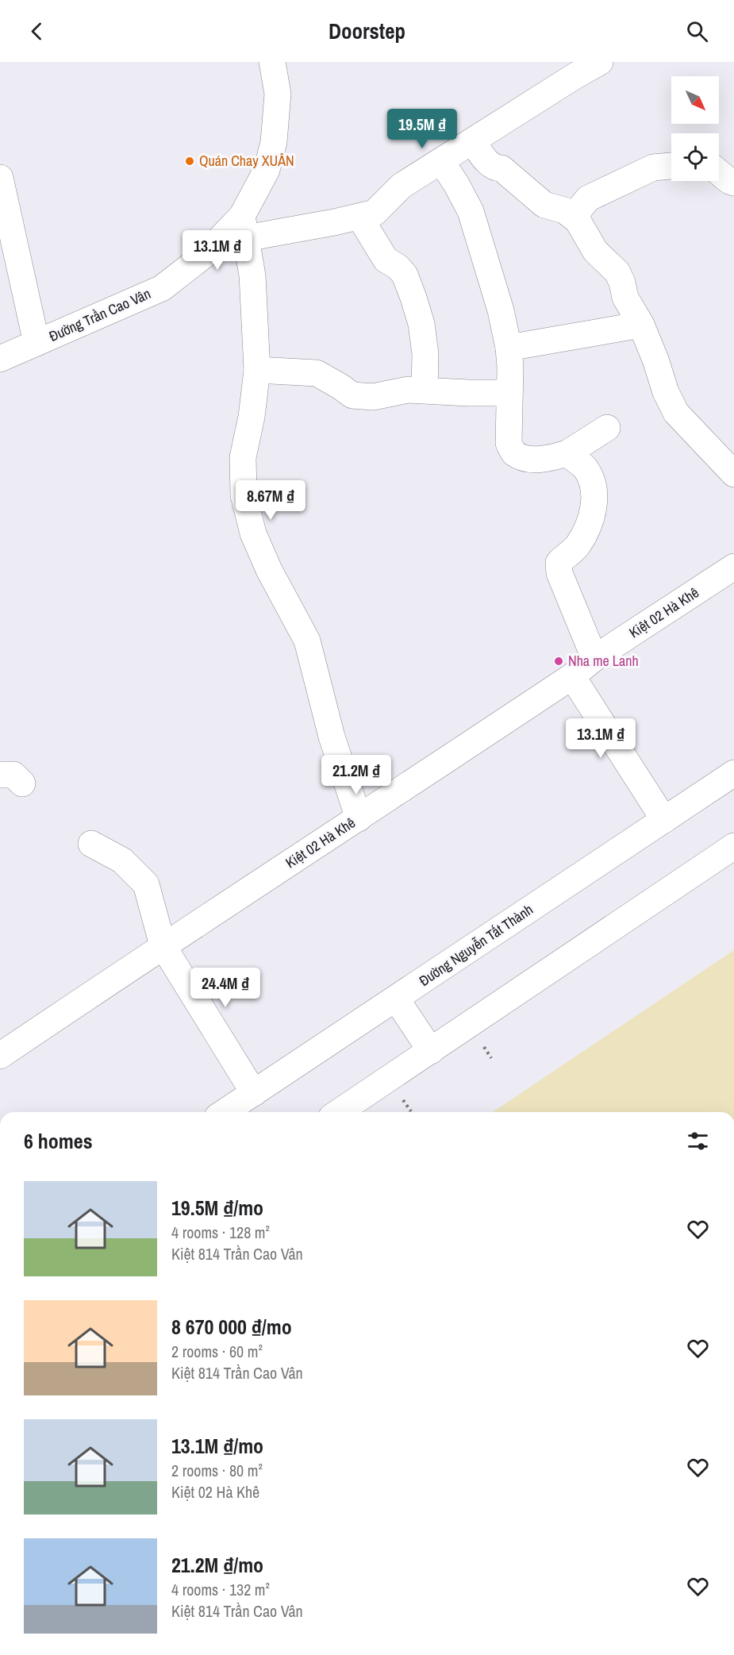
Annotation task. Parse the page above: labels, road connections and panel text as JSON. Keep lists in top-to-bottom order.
{
  "streets": {
    "street": ["Đường Trần Cao Vân", "Kiệt 02 Hà Khê", "Đường Nguyễn Tất Thành"]
  },
  "places": ["Quán Chay XUÂN", "Nha me Lanh"],
  "north": "bottom right",
  "page": {
    "header": "Doorstep",
    "price": [
      "19.5M ₫",
      "13.1M ₫",
      "8.67M ₫",
      "13.1M ₫",
      "21.2M ₫",
      "24.4M ₫"
    ],
    "heading": "6 homes",
    "list": [
      {
        "name": "19.5M ₫/mo",
        "note": "4 rooms · 128 m² · Kiệt 814 Trần Cao Vân"
      },
      {
        "name": "8 670 000 ₫/mo",
        "note": "2 rooms · 60 m² · Kiệt 814 Trần Cao Vân"
      },
      {
        "name": "13.1M ₫/mo",
        "note": "2 rooms · 80 m² · Kiệt 02 Hà Khê"
      },
      {
        "name": "21.2M ₫/mo",
        "note": "4 rooms · 132 m² · Kiệt 814 Trần Cao Vân"
      }
    ]
  }
}
